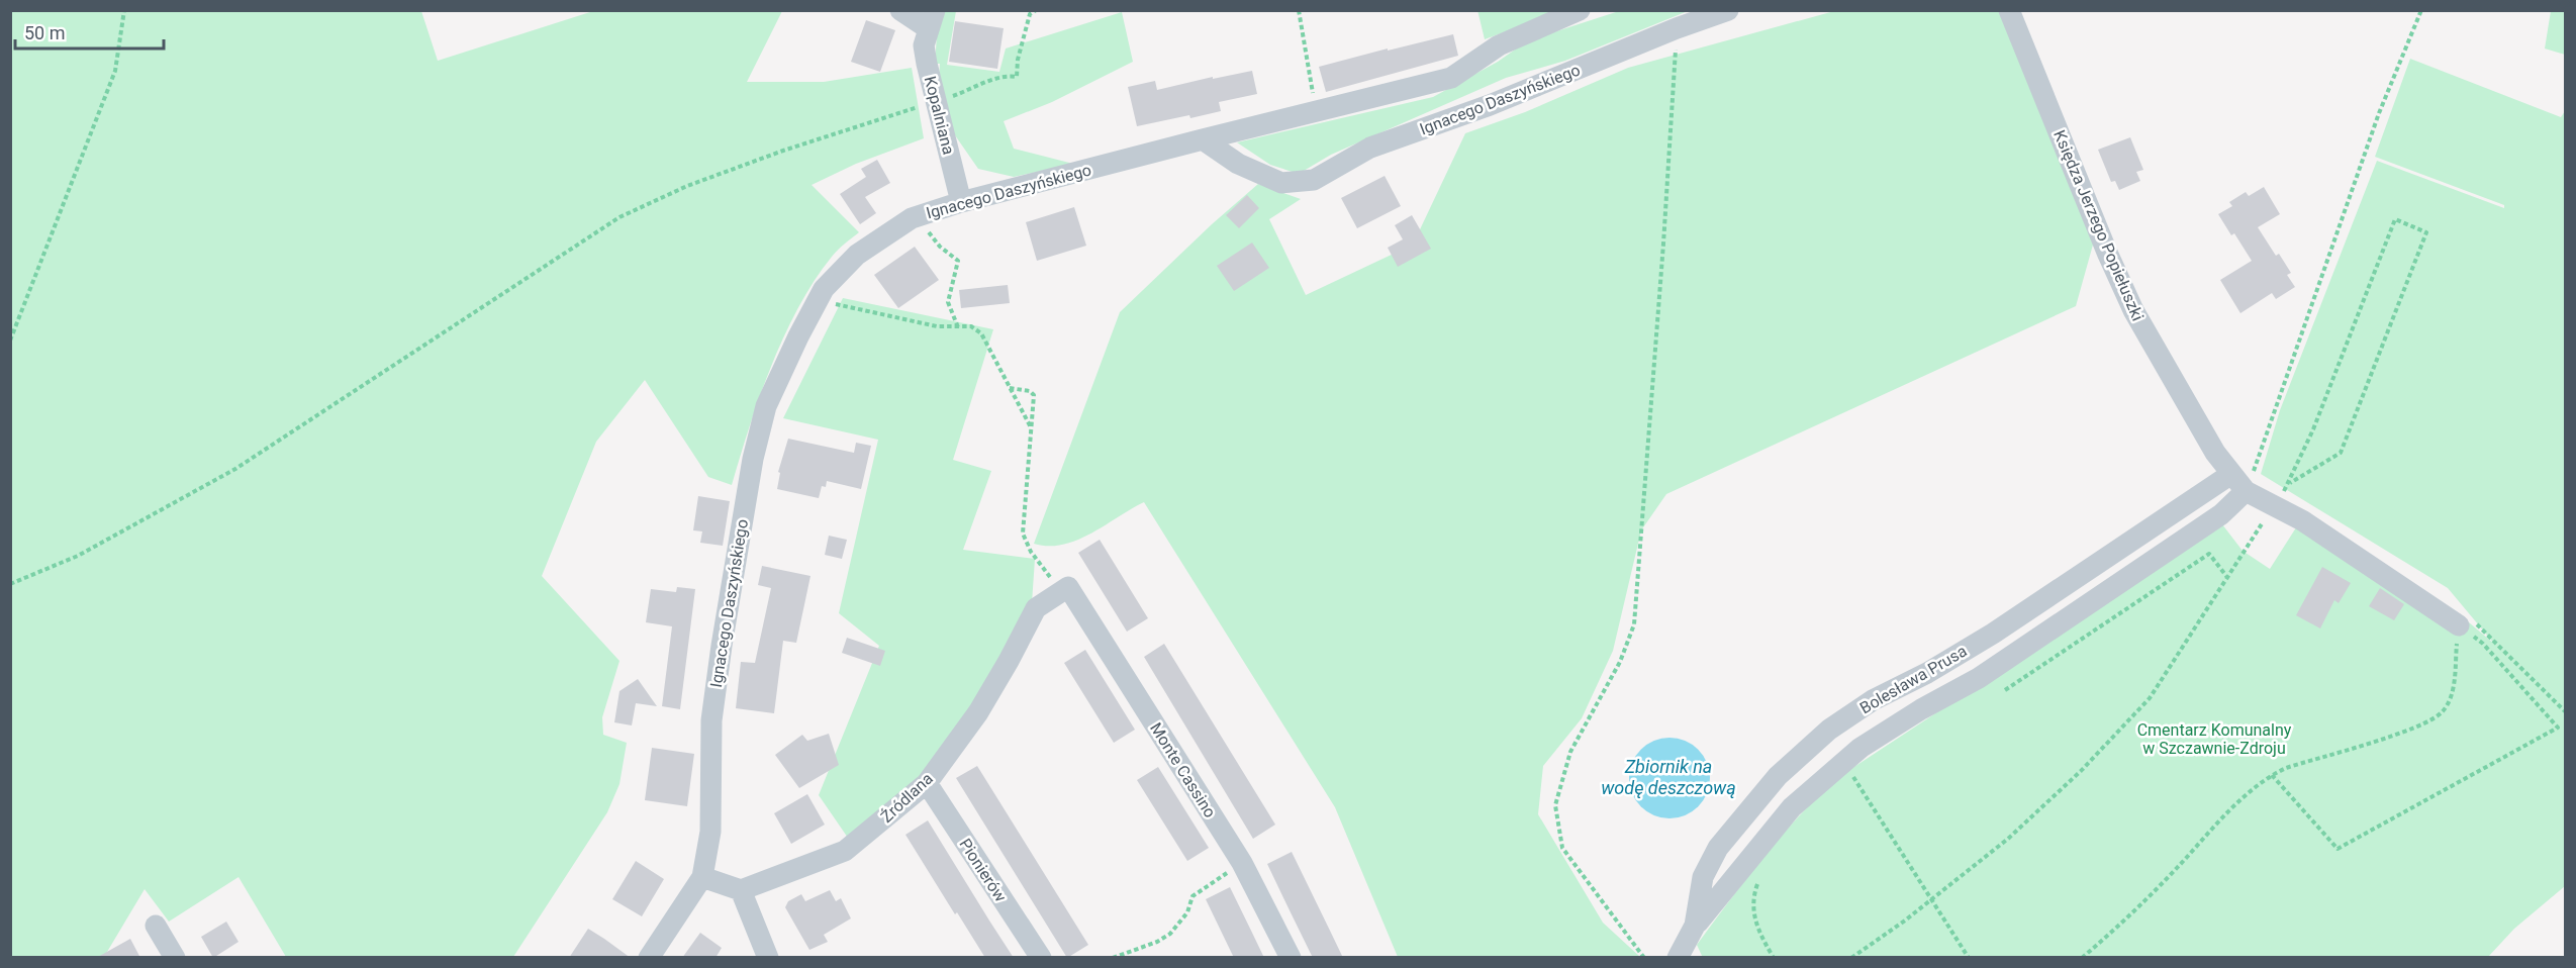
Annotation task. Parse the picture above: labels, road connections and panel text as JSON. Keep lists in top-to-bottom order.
{
  "streets": {
    "street": [
      "Ignacego Daszyńskiego",
      "Kopalniana",
      "Księdza Jerzego Popiełuszki",
      "Bolesława Prusa",
      "Monte Cassino",
      "Źródlana",
      "Pionierów"
    ]
  },
  "crossings": [
    ["Ignacego Daszyńskiego", "Kopalniana"],
    ["Księdza Jerzego Popiełuszki", "Bolesława Prusa"],
    ["Monte Cassino", "Źródlana"],
    ["Źródlana", "Pionierów"]
  ],
  "water": ["Zbiornik na wodę deszczową"],
  "parks": ["Cmentarz Komunalny w Szczawnie-Zdroju"],
  "scale_bar": "50 m"
}
